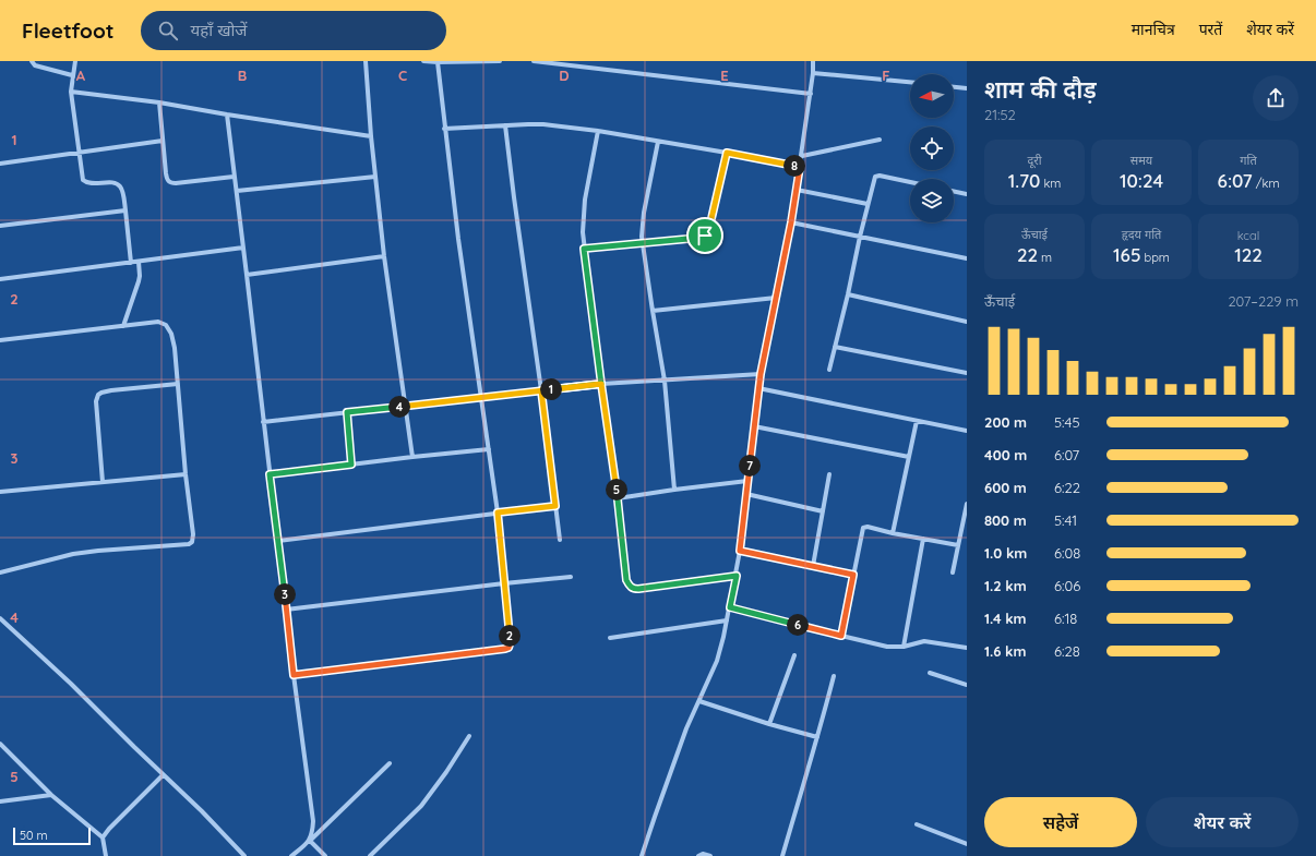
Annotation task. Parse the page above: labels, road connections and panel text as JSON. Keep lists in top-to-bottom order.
{
  "scale_bar": "50 m",
  "north": "left",
  "page": {
    "header": "Fleetfoot",
    "search": "यहाँ खोजें",
    "nav": ["मानचित्र", "परतें", "शेयर करें"],
    "heading": ["शाम की दौड़", "21:52"],
    "stats": [
      ["दूरी", "1.70 km"],
      ["समय", "10:24"],
      ["गति", "6:07 /km"],
      ["ऊँचाई", "22 m"],
      ["हृदय गति", "165 bpm"],
      ["kcal", "122"]
    ],
    "pins": [
      "8",
      "1",
      "4",
      "7",
      "5",
      "3",
      "6",
      "2"
    ],
    "chart": ["ऊँचाई", "207–229 m"],
    "list": [
      {
        "name": "200 m",
        "note": "5:45"
      },
      {
        "name": "400 m",
        "note": "6:07"
      },
      {
        "name": "600 m",
        "note": "6:22"
      },
      {
        "name": "800 m",
        "note": "5:41"
      },
      {
        "name": "1.0 km",
        "note": "6:08"
      },
      {
        "name": "1.2 km",
        "note": "6:06"
      },
      {
        "name": "1.4 km",
        "note": "6:18"
      },
      {
        "name": "1.6 km",
        "note": "6:28"
      }
    ],
    "buttons": ["सहेजें", "शेयर करें"],
    "scale": "50 m"
  },
  "grid": {
    "columns": [
      "A",
      "B",
      "C",
      "D",
      "E",
      "F"
    ],
    "rows": [
      "1",
      "2",
      "3",
      "4",
      "5"
    ]
  }
}
